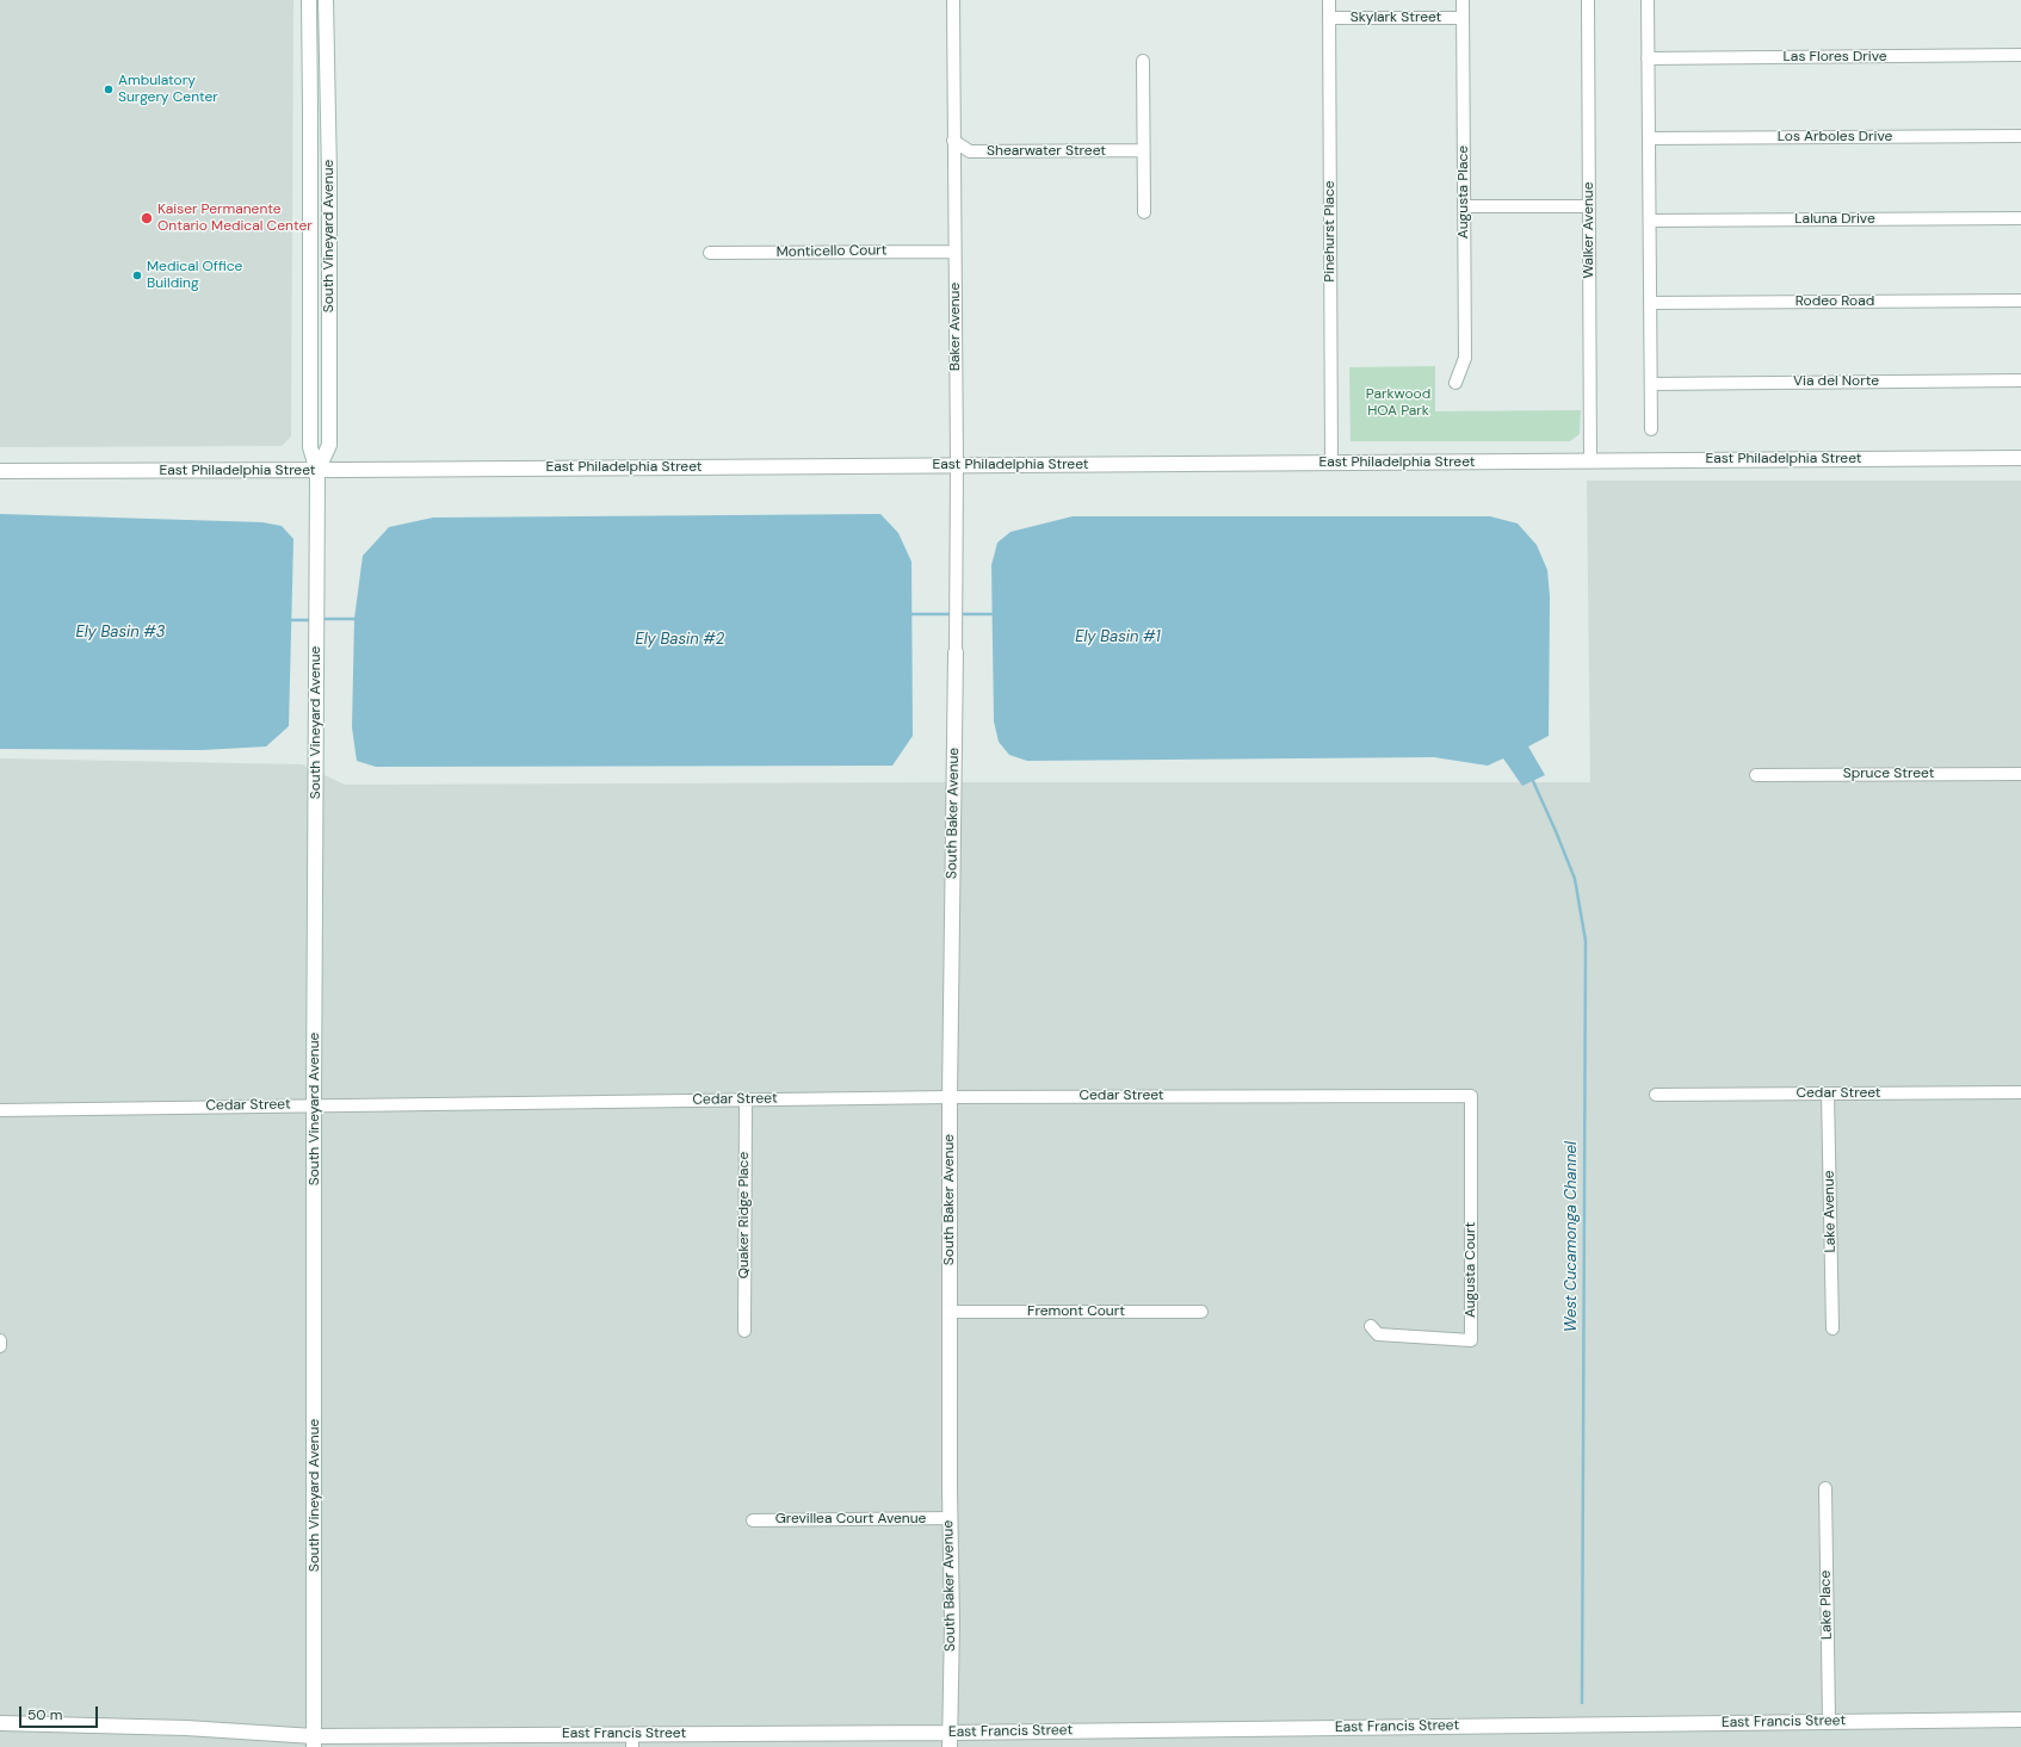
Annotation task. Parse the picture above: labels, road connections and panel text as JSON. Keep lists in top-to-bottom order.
{
  "streets": {
    "street": [
      "Skylark Street",
      "Las Flores Drive",
      "Los Arboles Drive",
      "Shearwater Street",
      "Augusta Place",
      "Laluna Drive",
      "Walker Avenue",
      "Pinehurst Place",
      "South Vineyard Avenue",
      "Monticello Court",
      "Rodeo Road",
      "Baker Avenue",
      "Via del Norte",
      "East Philadelphia Street",
      "Spruce Street",
      "South Baker Avenue",
      "Cedar Street",
      "Lake Avenue",
      "Quaker Ridge Place",
      "Augusta Court",
      "Fremont Court",
      "Grevillea Court Avenue",
      "Lake Place",
      "East Francis Street"
    ]
  },
  "crossings": [
    ["Skylark Street", "Augusta Place"],
    ["Skylark Street", "Pinehurst Place"],
    ["Shearwater Street", "Baker Avenue"],
    ["Walker Avenue", "East Philadelphia Street"],
    ["Pinehurst Place", "East Philadelphia Street"],
    ["South Vineyard Avenue", "East Philadelphia Street"],
    ["South Vineyard Avenue", "Cedar Street"],
    ["South Vineyard Avenue", "East Francis Street"],
    ["Monticello Court", "Baker Avenue"],
    ["Baker Avenue", "East Philadelphia Street"],
    ["Baker Avenue", "South Baker Avenue"],
    ["South Baker Avenue", "Cedar Street"],
    ["South Baker Avenue", "Fremont Court"],
    ["South Baker Avenue", "Grevillea Court Avenue"],
    ["South Baker Avenue", "East Francis Street"],
    ["Cedar Street", "Lake Avenue"],
    ["Cedar Street", "Quaker Ridge Place"],
    ["Cedar Street", "Augusta Court"],
    ["Lake Place", "East Francis Street"]
  ],
  "water": [
    "Ely Basin #3",
    "Ely Basin #1",
    "Ely Basin #2",
    "West Cucamonga Channel"
  ],
  "parks": ["Parkwood HOA Park"],
  "places": ["Ambulatory Surgery Center", "Kaiser Permanente Ontario Medical Center", "Medical Office Building"],
  "scale_bar": "50 m"
}
